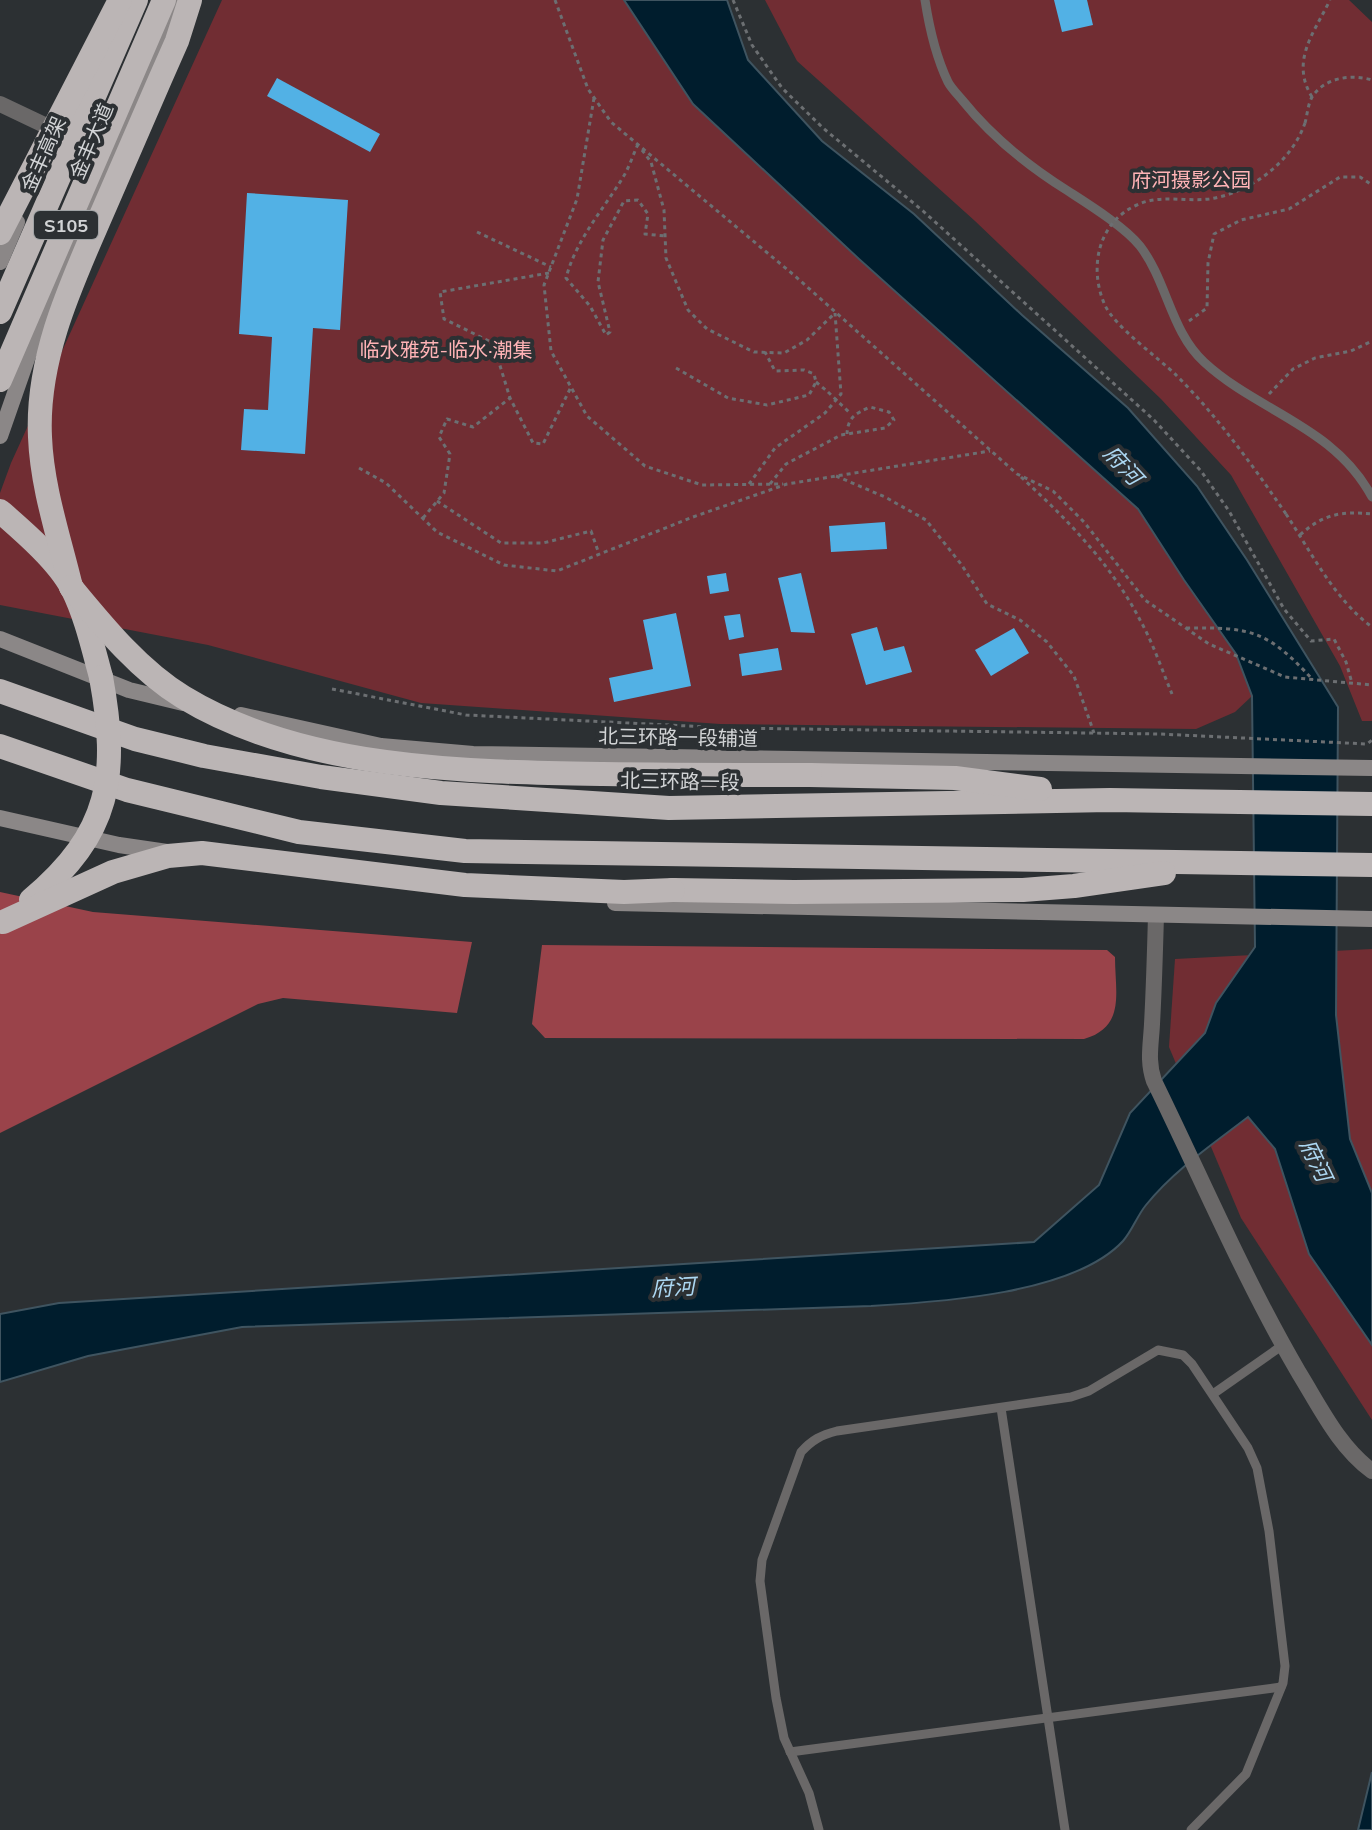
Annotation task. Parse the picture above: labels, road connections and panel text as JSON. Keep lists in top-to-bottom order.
{
  "streets": {
    "highway": ["金丰高架", "S105", "北三环路一段"],
    "main road": ["金丰大道", "北三环路一段辅道"]
  },
  "crossings": [
    ["金丰高架", "S105"]
  ],
  "water": ["府河"],
  "parks": ["府河摄影公园", "临水雅苑-临水·潮集"]
}
